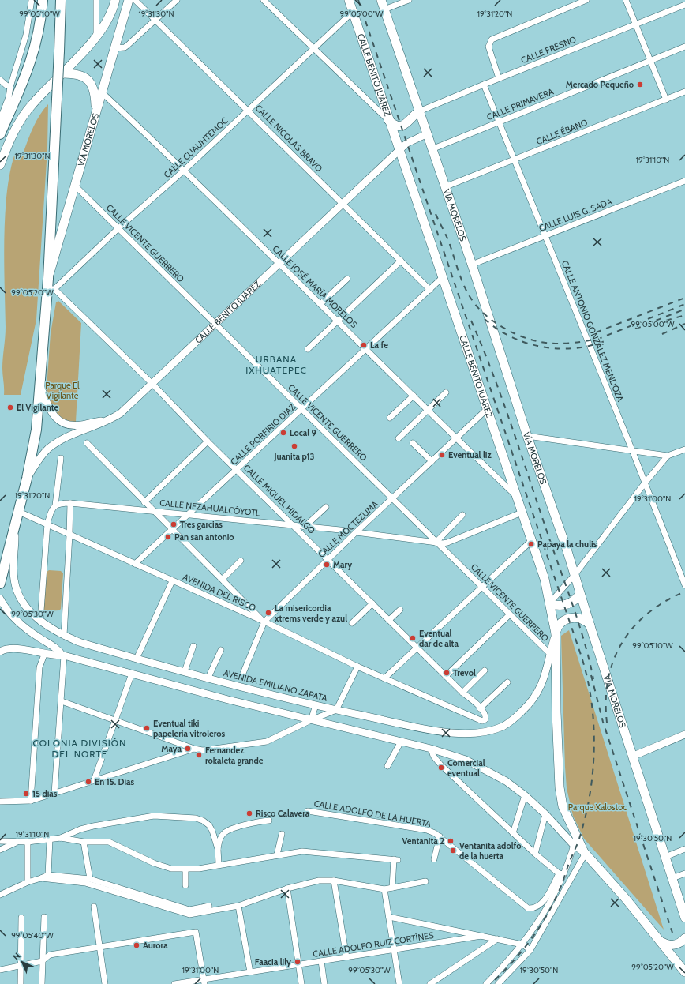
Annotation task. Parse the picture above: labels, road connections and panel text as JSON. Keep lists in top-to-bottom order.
{
  "streets": {
    "main road": ["CALLE BENITO JUÁREZ", "VÍA MORELOS", "AVENIDA EMILIANO ZAPATA"],
    "street": [
      "CALLE FRESNO",
      "CALLE PRIMAVERA",
      "CALLE ÉBANO",
      "CALLE NICOLÁS BRAVO",
      "CALLE CUAUHTÉMOC",
      "CALLE LUIS G. SADA",
      "CALLE VICENTE GUERRERO",
      "CALLE JOSÉ MARÍA MORELOS",
      "CALLE ANTONIO GONZÁLEZ MENDOZA",
      "CALLE PORFIRIO DÍAZ",
      "CALLE MIGUEL HIDALGO",
      "CALLE NEZAHUALCÓYOTL",
      "CALLE MOCTEZUMA",
      "AVENIDA DEL RISCO",
      "CALLE ADOLFO DE LA HUERTA",
      "CALLE ADOLFO RUIZ CORTÍNES"
    ]
  },
  "crossings": [
    ["CALLE FRESNO", "VÍA MORELOS"],
    ["CALLE FRESNO", "CALLE ANTONIO GONZÁLEZ MENDOZA"],
    ["CALLE BENITO JUÁREZ", "CALLE NICOLÁS BRAVO"],
    ["CALLE BENITO JUÁREZ", "VÍA MORELOS"],
    ["CALLE BENITO JUÁREZ", "CALLE CUAUHTÉMOC"],
    ["CALLE BENITO JUÁREZ", "CALLE VICENTE GUERRERO"],
    ["CALLE BENITO JUÁREZ", "CALLE JOSÉ MARÍA MORELOS"],
    ["CALLE BENITO JUÁREZ", "CALLE PORFIRIO DÍAZ"],
    ["CALLE BENITO JUÁREZ", "CALLE MIGUEL HIDALGO"],
    ["CALLE BENITO JUÁREZ", "CALLE MOCTEZUMA"],
    ["CALLE PRIMAVERA", "VÍA MORELOS"],
    ["CALLE PRIMAVERA", "CALLE ANTONIO GONZÁLEZ MENDOZA"],
    ["CALLE ÉBANO", "VÍA MORELOS"],
    ["CALLE ÉBANO", "CALLE ANTONIO GONZÁLEZ MENDOZA"],
    ["CALLE NICOLÁS BRAVO", "CALLE CUAUHTÉMOC"],
    ["CALLE NICOLÁS BRAVO", "CALLE PORFIRIO DÍAZ"],
    ["VÍA MORELOS", "CALLE LUIS G. SADA"],
    ["VÍA MORELOS", "CALLE VICENTE GUERRERO"],
    ["VÍA MORELOS", "CALLE JOSÉ MARÍA MORELOS"],
    ["CALLE CUAUHTÉMOC", "CALLE VICENTE GUERRERO"],
    ["CALLE CUAUHTÉMOC", "CALLE JOSÉ MARÍA MORELOS"],
    ["CALLE CUAUHTÉMOC", "CALLE MIGUEL HIDALGO"],
    ["CALLE LUIS G. SADA", "CALLE ANTONIO GONZÁLEZ MENDOZA"],
    ["CALLE VICENTE GUERRERO", "CALLE PORFIRIO DÍAZ"],
    ["CALLE VICENTE GUERRERO", "CALLE MOCTEZUMA"],
    ["CALLE VICENTE GUERRERO", "AVENIDA EMILIANO ZAPATA"],
    ["CALLE JOSÉ MARÍA MORELOS", "CALLE PORFIRIO DÍAZ"],
    ["CALLE JOSÉ MARÍA MORELOS", "CALLE MOCTEZUMA"],
    ["CALLE PORFIRIO DÍAZ", "CALLE MIGUEL HIDALGO"],
    ["CALLE PORFIRIO DÍAZ", "CALLE NEZAHUALCÓYOTL"],
    ["CALLE PORFIRIO DÍAZ", "AVENIDA DEL RISCO"],
    ["CALLE MIGUEL HIDALGO", "CALLE NEZAHUALCÓYOTL"],
    ["CALLE MIGUEL HIDALGO", "CALLE MOCTEZUMA"],
    ["CALLE MIGUEL HIDALGO", "AVENIDA DEL RISCO"],
    ["CALLE MOCTEZUMA", "AVENIDA DEL RISCO"]
  ],
  "districts": ["URBANA IXHUATEPEC", "COLONIA DIVISIÓN DEL NORTE"],
  "parks": ["Parque El Vigilante", "Parque Xalostoc"],
  "places": [
    "Mercado Pequeño",
    "La fe",
    "El Vigilante",
    "Local 9",
    "Juanita p13",
    "Eventual liz",
    "Tres garcias",
    "Pan san antonio",
    "Papaya la chulis",
    "Mary",
    "La misericordia xtrems verde y azul",
    "Eventual dar de alta",
    "Trevol",
    "Eventual tiki papeleria vitroleros",
    "Maya",
    "Fernandez rokaleta grande",
    "Comercial eventual",
    "En 15. Dias",
    "15 dias",
    "Risco Calavera",
    "Ventanita 2",
    "Ventanita adolfo de la huerta",
    "Aurora",
    "Faacia lily"
  ],
  "north": "top left",
  "coordinates": [
    "99°05'10\"W",
    "19°31'30\"N",
    "99°05'00\"W",
    "19°31'20\"N",
    "19°31'10\"N",
    "99°05'20\"W",
    "19°31'00\"N",
    "99°05'30\"W",
    "19°30'50\"N",
    "99°05'40\"W"
  ]
}
